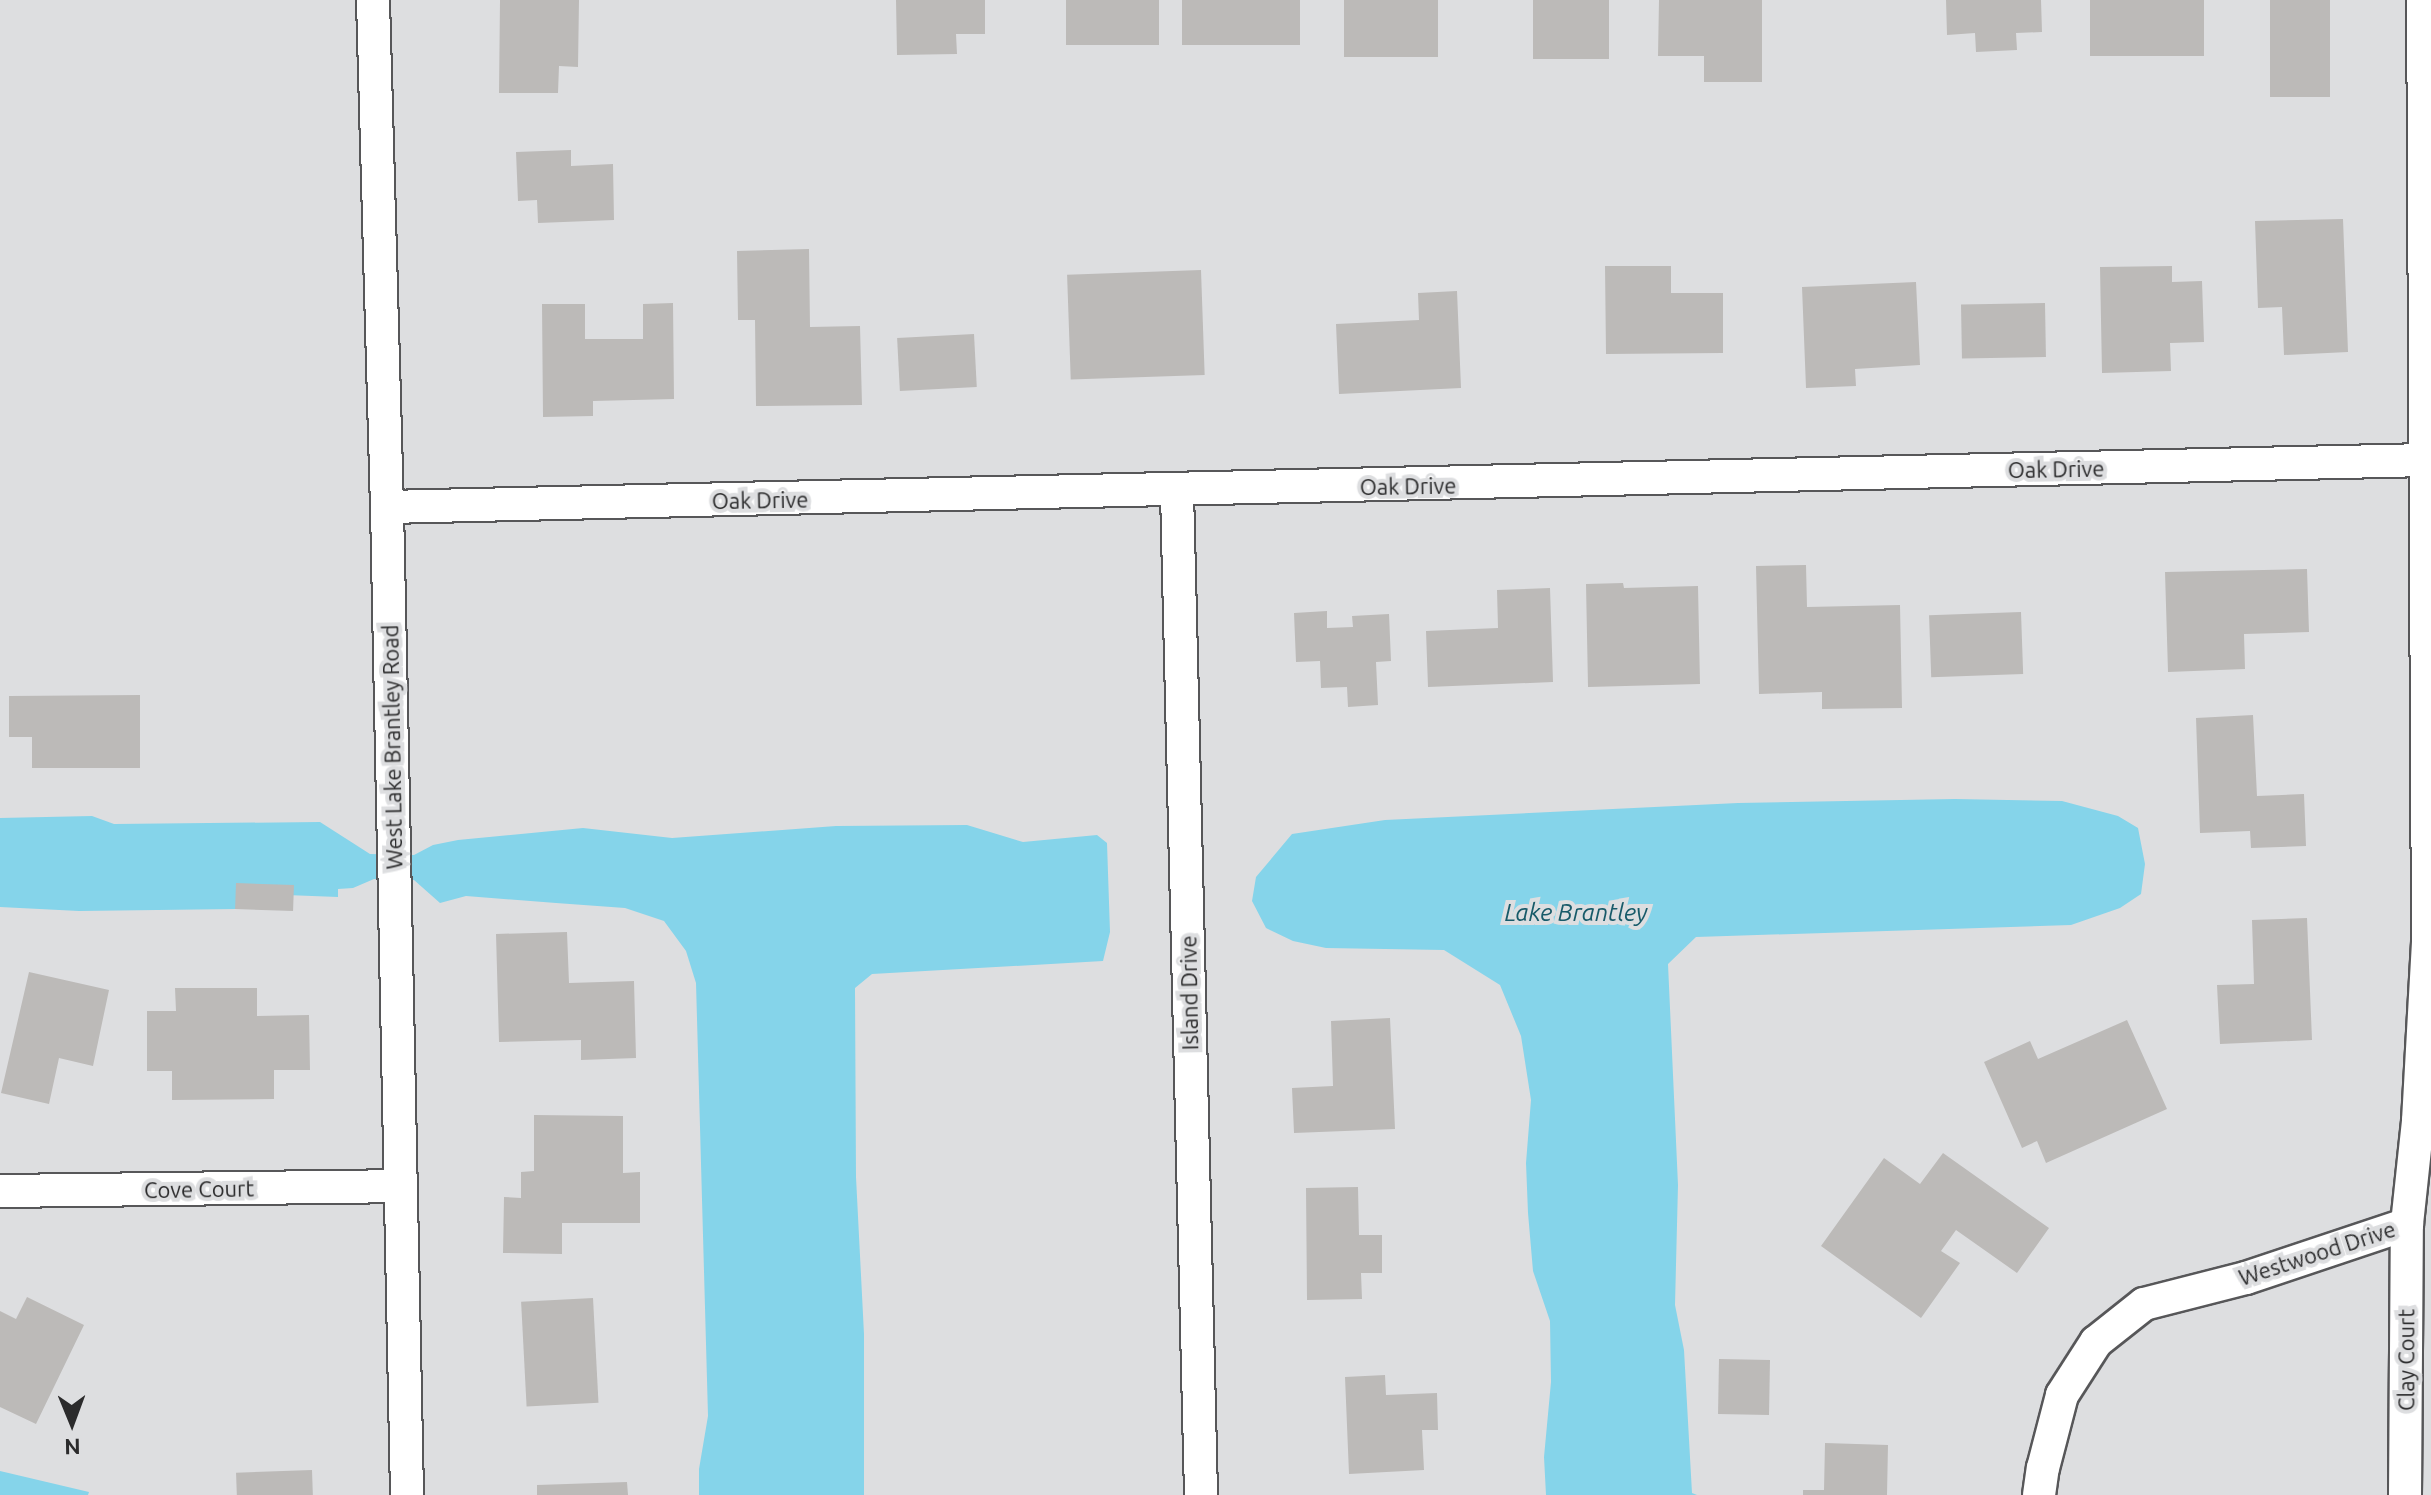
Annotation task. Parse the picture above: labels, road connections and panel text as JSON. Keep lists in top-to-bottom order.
{
  "streets": {
    "street": [
      "Oak Drive",
      "West Lake Brantley Road",
      "Island Drive",
      "Cove Court",
      "Westwood Drive",
      "Clay Court"
    ]
  },
  "crossings": [
    ["Oak Drive", "West Lake Brantley Road"],
    ["Oak Drive", "Island Drive"],
    ["Oak Drive", "Westwood Drive"],
    ["West Lake Brantley Road", "Cove Court"],
    ["Westwood Drive", "Clay Court"]
  ],
  "water": ["Lake Brantley"],
  "north": "bottom"
}
